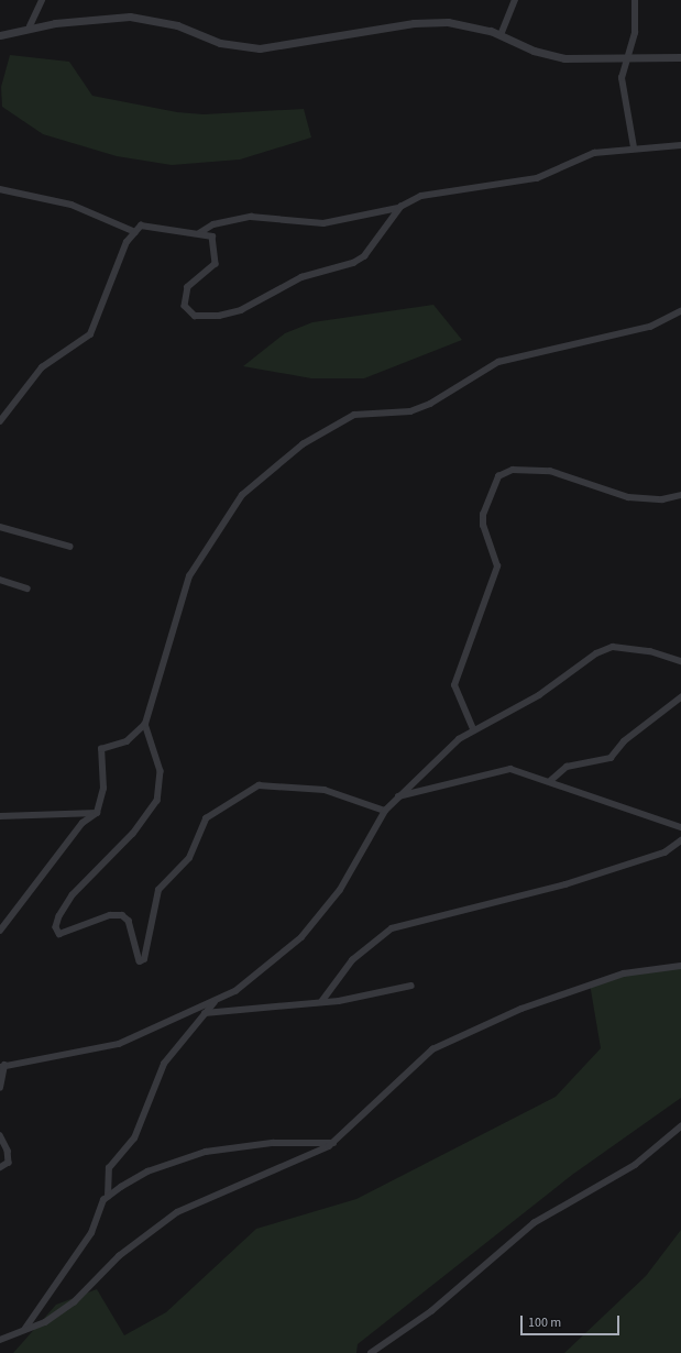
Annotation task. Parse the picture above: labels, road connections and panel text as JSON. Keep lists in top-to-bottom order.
{
  "scale_bar": "100 m"
}
